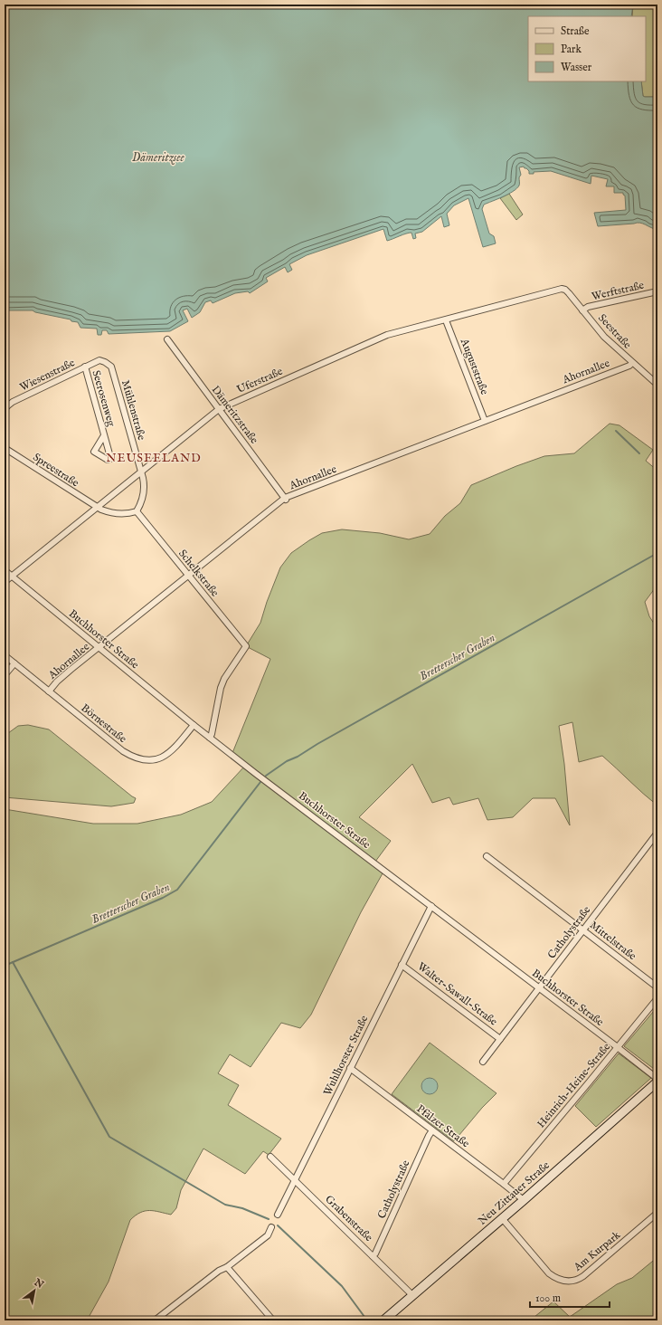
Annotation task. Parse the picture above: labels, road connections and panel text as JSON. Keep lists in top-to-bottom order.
{
  "streets": {
    "main road": ["Neu Zittauer Straße"],
    "street": [
      "Werftstraße",
      "Seestraße",
      "Auguststraße",
      "Ahornallee",
      "Wiesenstraße",
      "Uferstraße",
      "Seerosenweg",
      "Mühlenstraße",
      "Dämeritzstraße",
      "Spreestraße",
      "Schelkstraße",
      "Buchhorster Straße",
      "Börnestraße",
      "Catholystraße",
      "Mittelstraße",
      "Walter-Sawall-Straße",
      "Wuhlhorster Straße",
      "Heinrich-Heine-Straße",
      "Pfälzer Straße",
      "Grabenstraße",
      "Am Kurpark"
    ]
  },
  "crossings": [
    ["Werftstraße", "Seestraße"],
    ["Seestraße", "Ahornallee"],
    ["Seestraße", "Uferstraße"],
    ["Auguststraße", "Ahornallee"],
    ["Auguststraße", "Uferstraße"],
    ["Ahornallee", "Dämeritzstraße"],
    ["Ahornallee", "Schelkstraße"],
    ["Ahornallee", "Buchhorster Straße"],
    ["Ahornallee", "Börnestraße"],
    ["Wiesenstraße", "Seerosenweg"],
    ["Wiesenstraße", "Mühlenstraße"],
    ["Uferstraße", "Mühlenstraße"],
    ["Uferstraße", "Dämeritzstraße"],
    ["Uferstraße", "Spreestraße"],
    ["Uferstraße", "Buchhorster Straße"],
    ["Schelkstraße", "Buchhorster Straße"],
    ["Buchhorster Straße", "Börnestraße"],
    ["Buchhorster Straße", "Catholystraße"],
    ["Buchhorster Straße", "Wuhlhorster Straße"],
    ["Buchhorster Straße", "Heinrich-Heine-Straße"],
    ["Buchhorster Straße", "Neu Zittauer Straße"],
    ["Catholystraße", "Mittelstraße"],
    ["Catholystraße", "Walter-Sawall-Straße"],
    ["Catholystraße", "Pfälzer Straße"],
    ["Catholystraße", "Grabenstraße"],
    ["Walter-Sawall-Straße", "Wuhlhorster Straße"],
    ["Wuhlhorster Straße", "Pfälzer Straße"],
    ["Wuhlhorster Straße", "Grabenstraße"],
    ["Heinrich-Heine-Straße", "Pfälzer Straße"],
    ["Pfälzer Straße", "Neu Zittauer Straße"],
    ["Neu Zittauer Straße", "Grabenstraße"],
    ["Neu Zittauer Straße", "Am Kurpark"]
  ],
  "districts": ["NEUSEELAND"],
  "water": ["Dämeritzsee", "Bretterscher Graben"],
  "legend": ["Straße", "Park", "Wasser"],
  "scale_bar": "100 m",
  "north": "top right"
}
